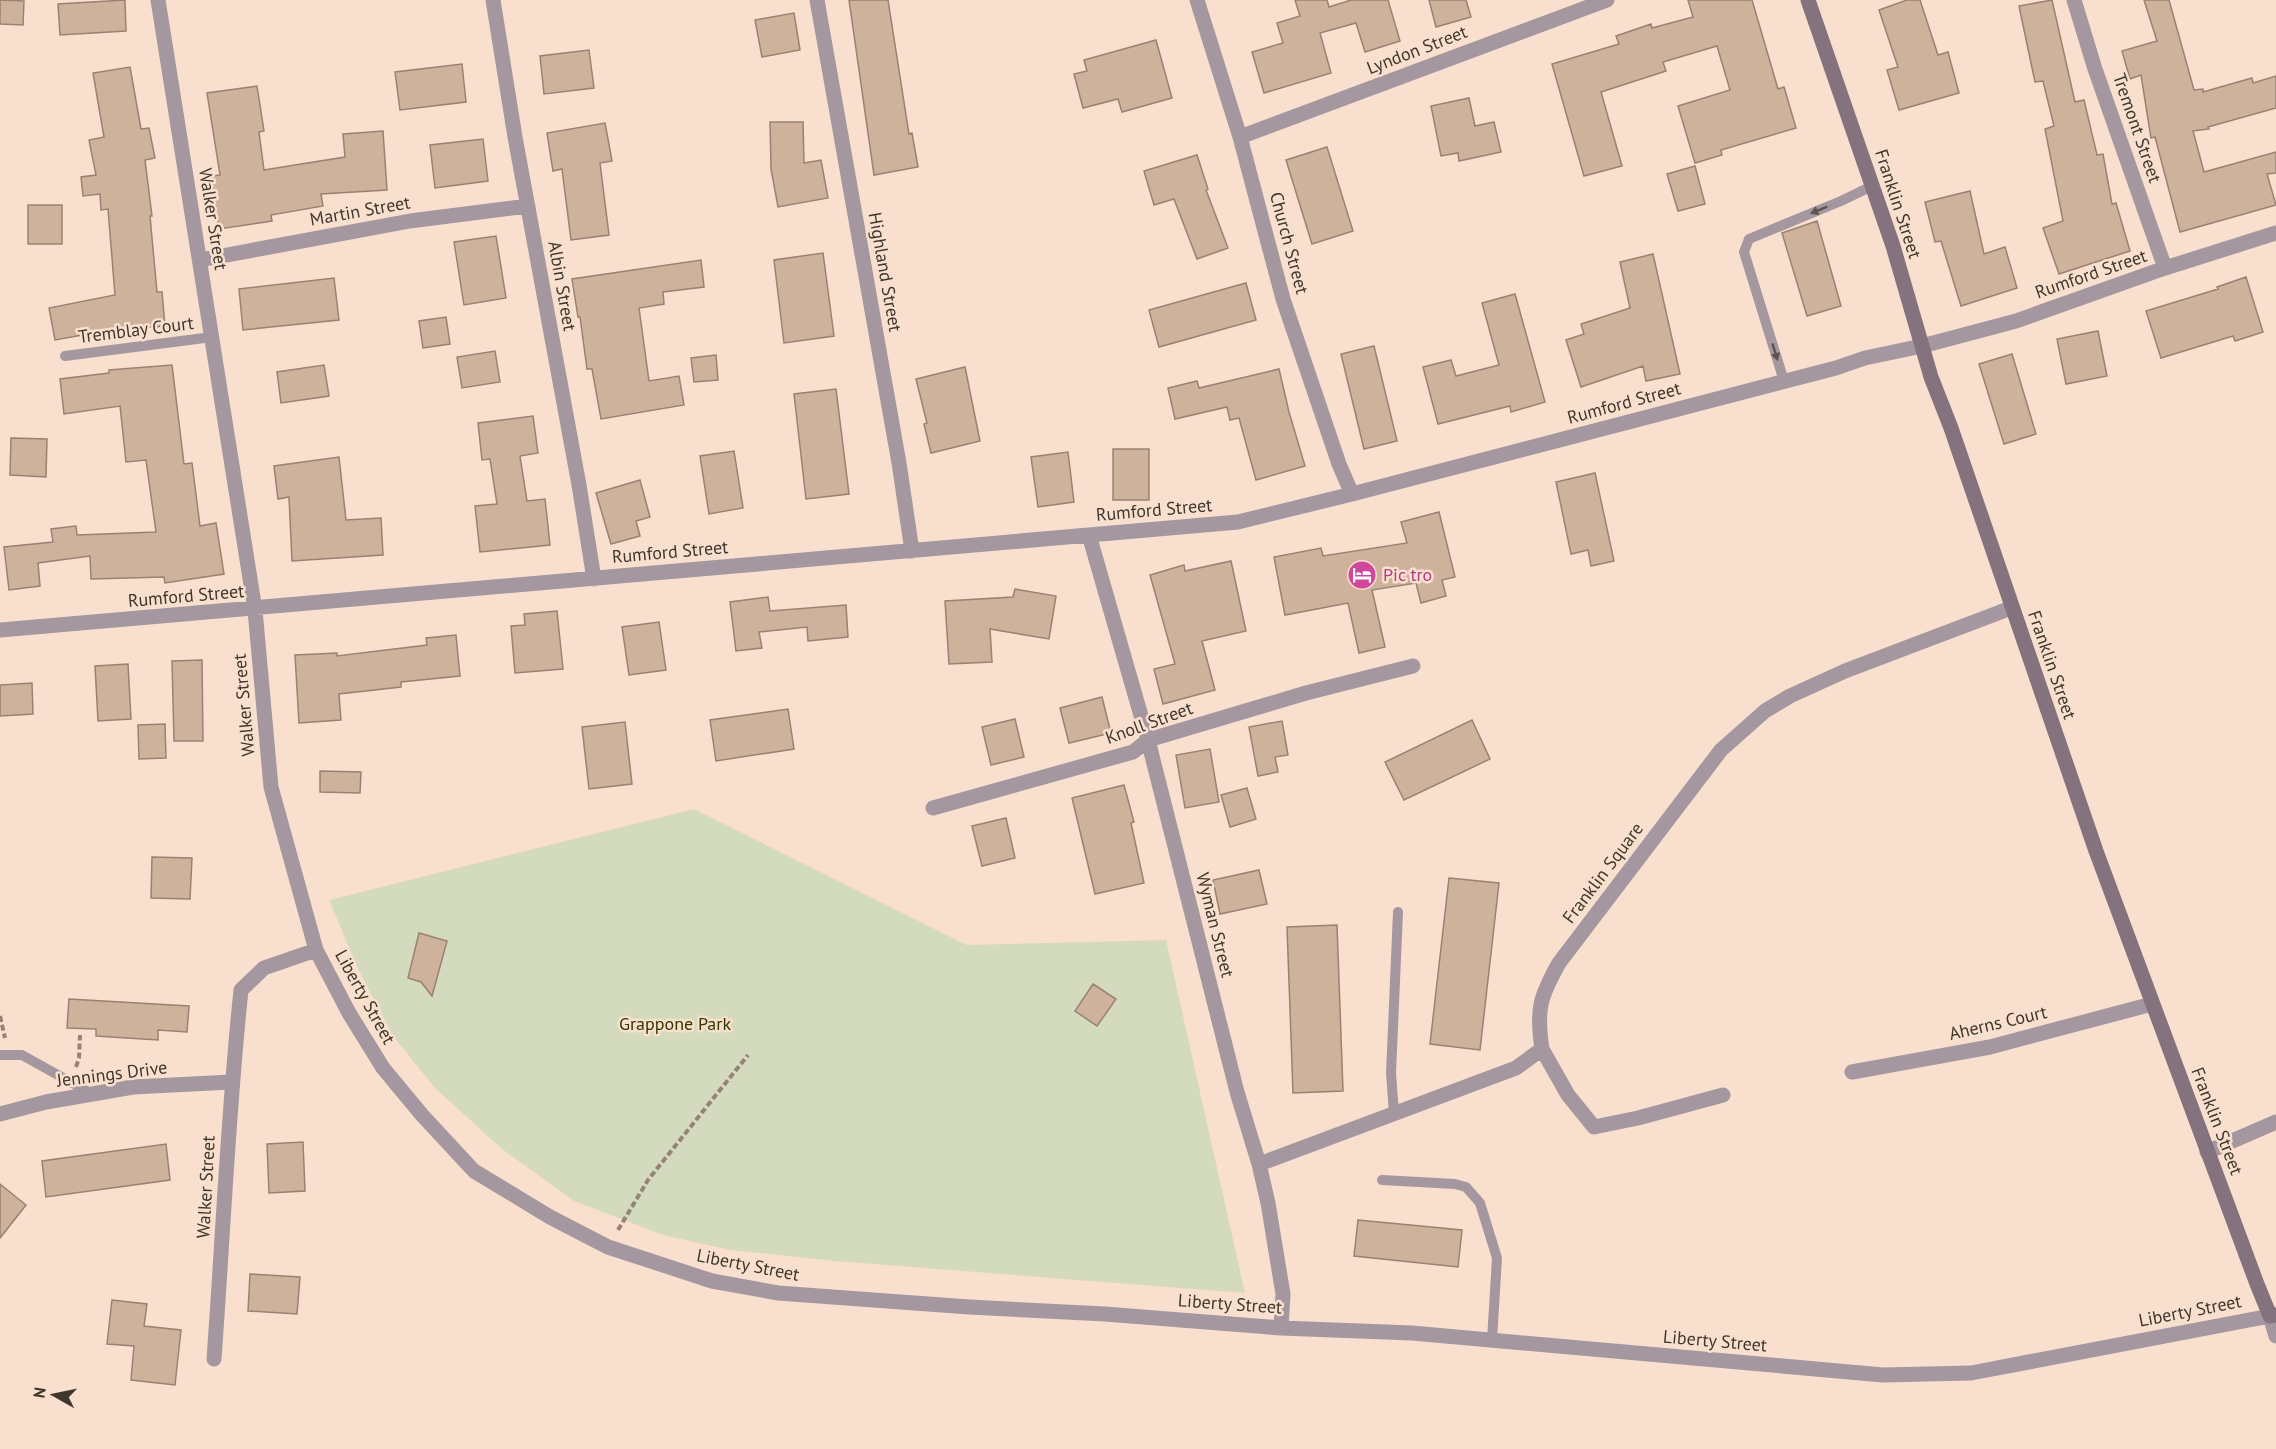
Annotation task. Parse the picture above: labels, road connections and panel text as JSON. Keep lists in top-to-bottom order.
{
  "streets": {
    "street": [
      "Lyndon Street",
      "Tremont Street",
      "Franklin Street",
      "Martin Street",
      "Walker Street",
      "Church Street",
      "Highland Street",
      "Rumford Street",
      "Albin Street",
      "Knoll Street",
      "Franklin Square",
      "Wyman Street",
      "Liberty Street",
      "Aherns Court",
      "Jennings Drive"
    ],
    "lane": ["Tremblay Court"]
  },
  "crossings": [
    ["Lyndon Street", "Church Street"],
    ["Tremont Street", "Rumford Street"],
    ["Franklin Street", "Rumford Street"],
    ["Franklin Street", "Franklin Square"],
    ["Franklin Street", "Liberty Street"],
    ["Franklin Street", "Aherns Court"],
    ["Martin Street", "Walker Street"],
    ["Martin Street", "Albin Street"],
    ["Walker Street", "Rumford Street"],
    ["Walker Street", "Tremblay Court"],
    ["Walker Street", "Liberty Street"],
    ["Walker Street", "Jennings Drive"],
    ["Church Street", "Rumford Street"],
    ["Highland Street", "Rumford Street"],
    ["Rumford Street", "Albin Street"],
    ["Rumford Street", "Wyman Street"],
    ["Knoll Street", "Wyman Street"],
    ["Wyman Street", "Liberty Street"]
  ],
  "parks": ["Grappone Park"],
  "places": {
    "hotel": ["Pic tro"]
  },
  "north": "left"
}
